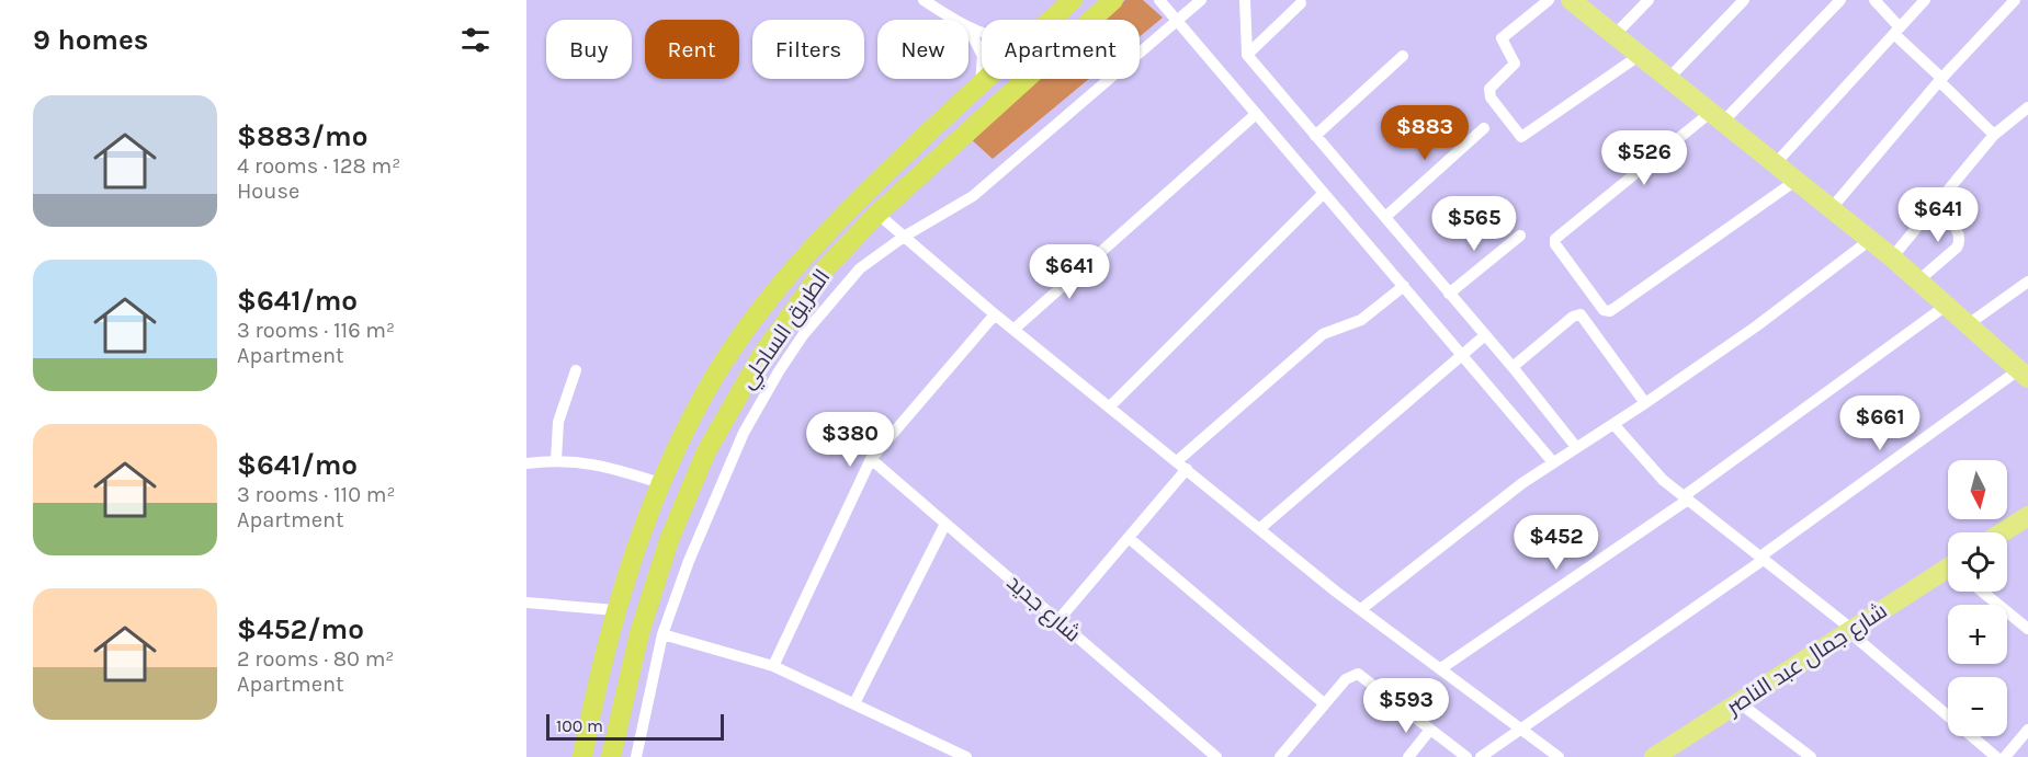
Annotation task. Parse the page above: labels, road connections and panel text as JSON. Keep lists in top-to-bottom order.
{
  "streets": {
    "highway": ["الطريق الساحلي"],
    "main road": ["شارع جمال عبد الناصر"],
    "street": ["شارع جديد"]
  },
  "scale_bar": "100 m",
  "north": "bottom",
  "page": {
    "heading": "9 homes",
    "chip": [
      "Buy",
      "Rent",
      "Filters",
      "New",
      "Apartment"
    ],
    "list": [
      {
        "name": "$883/mo",
        "note": "4 rooms · 128 m² · House"
      },
      {
        "name": "$641/mo",
        "note": "3 rooms · 116 m² · Apartment"
      },
      {
        "name": "$641/mo",
        "note": "3 rooms · 110 m² · Apartment"
      },
      {
        "name": "$452/mo",
        "note": "2 rooms · 80 m² · Apartment"
      }
    ],
    "price": [
      "$883",
      "$526",
      "$641",
      "$565",
      "$641",
      "$661",
      "$380",
      "$452",
      "$593"
    ],
    "map_buttons": ["+", "−"],
    "scale": "100 m"
  }
}
